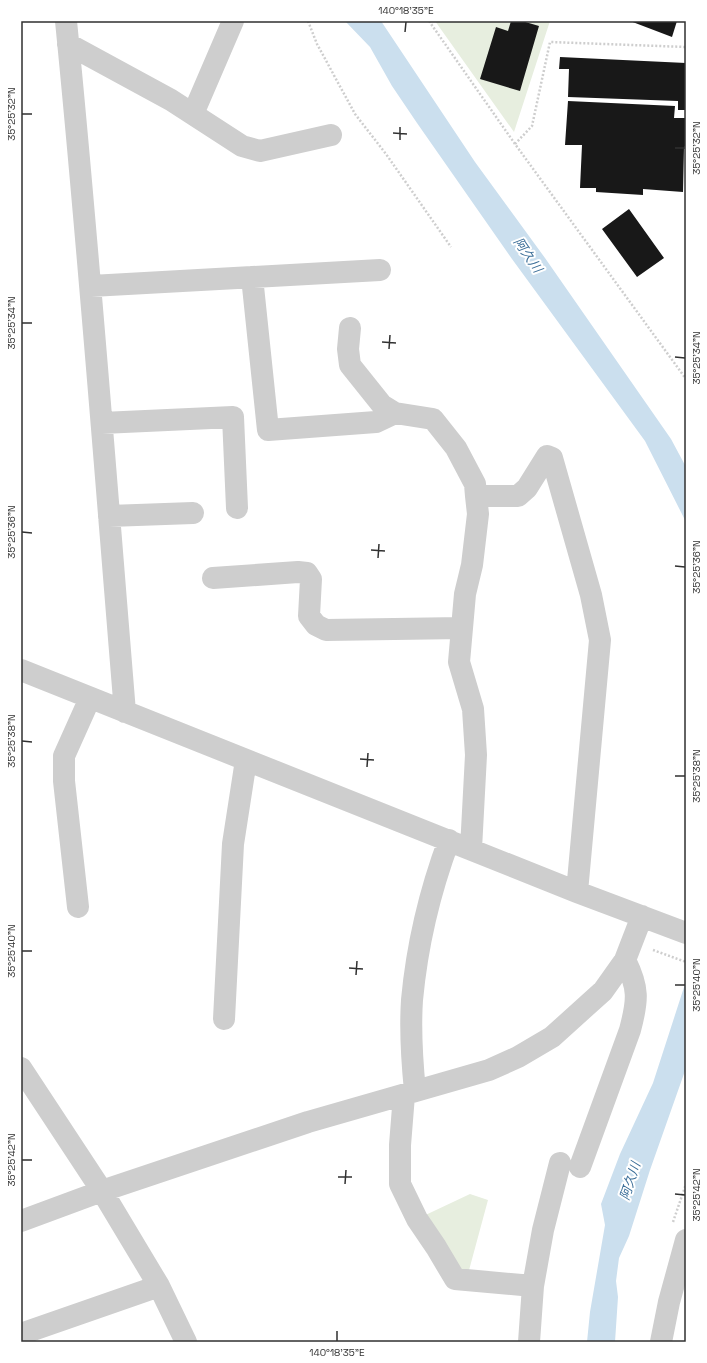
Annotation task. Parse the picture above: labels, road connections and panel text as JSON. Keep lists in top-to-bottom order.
{
  "water": ["阿久川"],
  "coordinates": [
    "140°18'35\"E",
    "35°25'32\"N",
    "35°25'34\"N",
    "35°25'36\"N",
    "35°25'38\"N",
    "35°25'40\"N",
    "35°25'42\"N"
  ]
}
